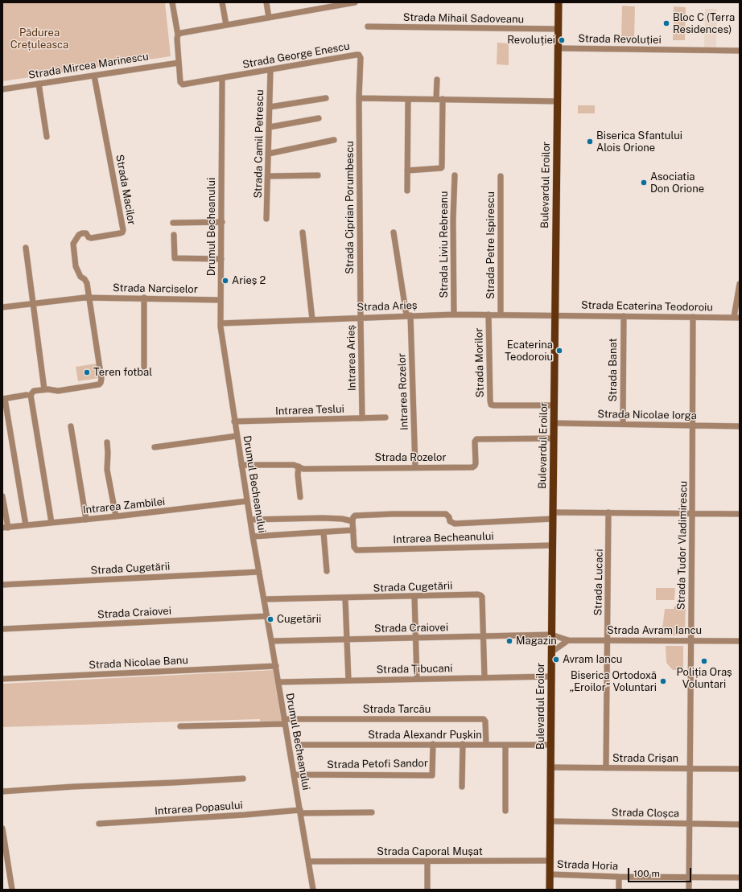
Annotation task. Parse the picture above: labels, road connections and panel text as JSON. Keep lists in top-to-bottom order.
{
  "streets": {
    "main road": ["Bulevardul Eroilor"],
    "street": [
      "Strada Mihail Sadoveanu",
      "Strada Revoluției",
      "Strada George Enescu",
      "Strada Mircea Marinescu",
      "Strada Camil Petrescu",
      "Strada Macilor",
      "Strada Ciprian Porumbescu",
      "Drumul Becheanului",
      "Strada Liviu Rebreanu",
      "Strada Petre Ispirescu",
      "Strada Narciselor",
      "Strada Arieș",
      "Strada Ecaterina Teodoroiu",
      "Intrarea Arieș",
      "Strada Morilor",
      "Strada Banat",
      "Intrarea Rozelor",
      "Intrarea Teslui",
      "Strada Nicolae Iorga",
      "Strada Rozelor",
      "Intrarea Zambilei",
      "Intrarea Becheanului",
      "Strada Tudor Vladimirescu",
      "Strada Cugetării",
      "Strada Lucaci",
      "Strada Craiovei",
      "Strada Avram Iancu",
      "Strada Nicolae Banu",
      "Strada Țibucani",
      "Strada Tarcău",
      "Strada Alexandr Pușkin",
      "Strada Crișan",
      "Strada Petofi Sandor",
      "Intrarea Popasului",
      "Strada Cloșca",
      "Strada Caporal Mușat",
      "Strada Horia"
    ]
  },
  "crossings": [
    ["Strada Mihail Sadoveanu", "Bulevardul Eroilor"],
    ["Strada Revoluției", "Bulevardul Eroilor"],
    ["Strada George Enescu", "Strada Mircea Marinescu"],
    ["Strada George Enescu", "Strada Camil Petrescu"],
    ["Strada George Enescu", "Strada Ciprian Porumbescu"],
    ["Strada George Enescu", "Drumul Becheanului"],
    ["Strada Mircea Marinescu", "Strada Macilor"],
    ["Bulevardul Eroilor", "Strada Arieș"],
    ["Bulevardul Eroilor", "Strada Ecaterina Teodoroiu"],
    ["Bulevardul Eroilor", "Strada Morilor"],
    ["Bulevardul Eroilor", "Strada Nicolae Iorga"],
    ["Bulevardul Eroilor", "Strada Rozelor"],
    ["Bulevardul Eroilor", "Intrarea Becheanului"],
    ["Bulevardul Eroilor", "Strada Craiovei"],
    ["Bulevardul Eroilor", "Strada Avram Iancu"],
    ["Bulevardul Eroilor", "Strada Țibucani"],
    ["Bulevardul Eroilor", "Strada Alexandr Pușkin"],
    ["Bulevardul Eroilor", "Strada Crișan"],
    ["Bulevardul Eroilor", "Strada Cloșca"],
    ["Bulevardul Eroilor", "Strada Caporal Mușat"],
    ["Bulevardul Eroilor", "Strada Horia"],
    ["Strada Macilor", "Strada Narciselor"],
    ["Strada Ciprian Porumbescu", "Strada Arieș"],
    ["Strada Ciprian Porumbescu", "Intrarea Arieș"],
    ["Drumul Becheanului", "Strada Narciselor"],
    ["Drumul Becheanului", "Strada Arieș"],
    ["Drumul Becheanului", "Intrarea Teslui"],
    ["Drumul Becheanului", "Strada Rozelor"],
    ["Drumul Becheanului", "Intrarea Zambilei"],
    ["Drumul Becheanului", "Strada Cugetării"],
    ["Drumul Becheanului", "Strada Craiovei"],
    ["Drumul Becheanului", "Strada Nicolae Banu"],
    ["Drumul Becheanului", "Strada Țibucani"],
    ["Drumul Becheanului", "Strada Tarcău"],
    ["Drumul Becheanului", "Strada Petofi Sandor"],
    ["Drumul Becheanului", "Intrarea Popasului"],
    ["Drumul Becheanului", "Strada Caporal Mușat"],
    ["Strada Liviu Rebreanu", "Strada Arieș"],
    ["Strada Petre Ispirescu", "Strada Arieș"],
    ["Strada Arieș", "Strada Ecaterina Teodoroiu"],
    ["Strada Arieș", "Intrarea Arieș"],
    ["Strada Arieș", "Strada Morilor"],
    ["Strada Arieș", "Intrarea Rozelor"],
    ["Strada Ecaterina Teodoroiu", "Strada Banat"],
    ["Strada Ecaterina Teodoroiu", "Strada Tudor Vladimirescu"],
    ["Intrarea Arieș", "Intrarea Teslui"],
    ["Strada Banat", "Strada Nicolae Iorga"],
    ["Intrarea Rozelor", "Strada Rozelor"],
    ["Strada Nicolae Iorga", "Strada Tudor Vladimirescu"],
    ["Strada Tudor Vladimirescu", "Strada Avram Iancu"],
    ["Strada Tudor Vladimirescu", "Strada Crișan"],
    ["Strada Tudor Vladimirescu", "Strada Cloșca"],
    ["Strada Tudor Vladimirescu", "Strada Horia"],
    ["Strada Cugetării", "Strada Craiovei"],
    ["Strada Cugetării", "Strada Țibucani"],
    ["Strada Lucaci", "Strada Avram Iancu"],
    ["Strada Lucaci", "Strada Crișan"],
    ["Strada Craiovei", "Strada Avram Iancu"],
    ["Strada Tarcău", "Strada Alexandr Pușkin"],
    ["Strada Alexandr Pușkin", "Strada Petofi Sandor"]
  ],
  "parks": ["Pădurea Crețuleasca"],
  "places": [
    "Bloc C (Terra Residences)",
    "Revoluției",
    "Biserica Sfantului Alois Orione",
    "Asociatia Don Orione",
    "Arieș 2",
    "Ecaterina Teodoroiu",
    "Teren fotbal",
    "Cugetării",
    "Magazin",
    "Avram Iancu",
    "Poliția Oraș Voluntari",
    "Biserica Ortodoxă „Eroilor” Voluntari"
  ],
  "scale_bar": "100 m"
}
